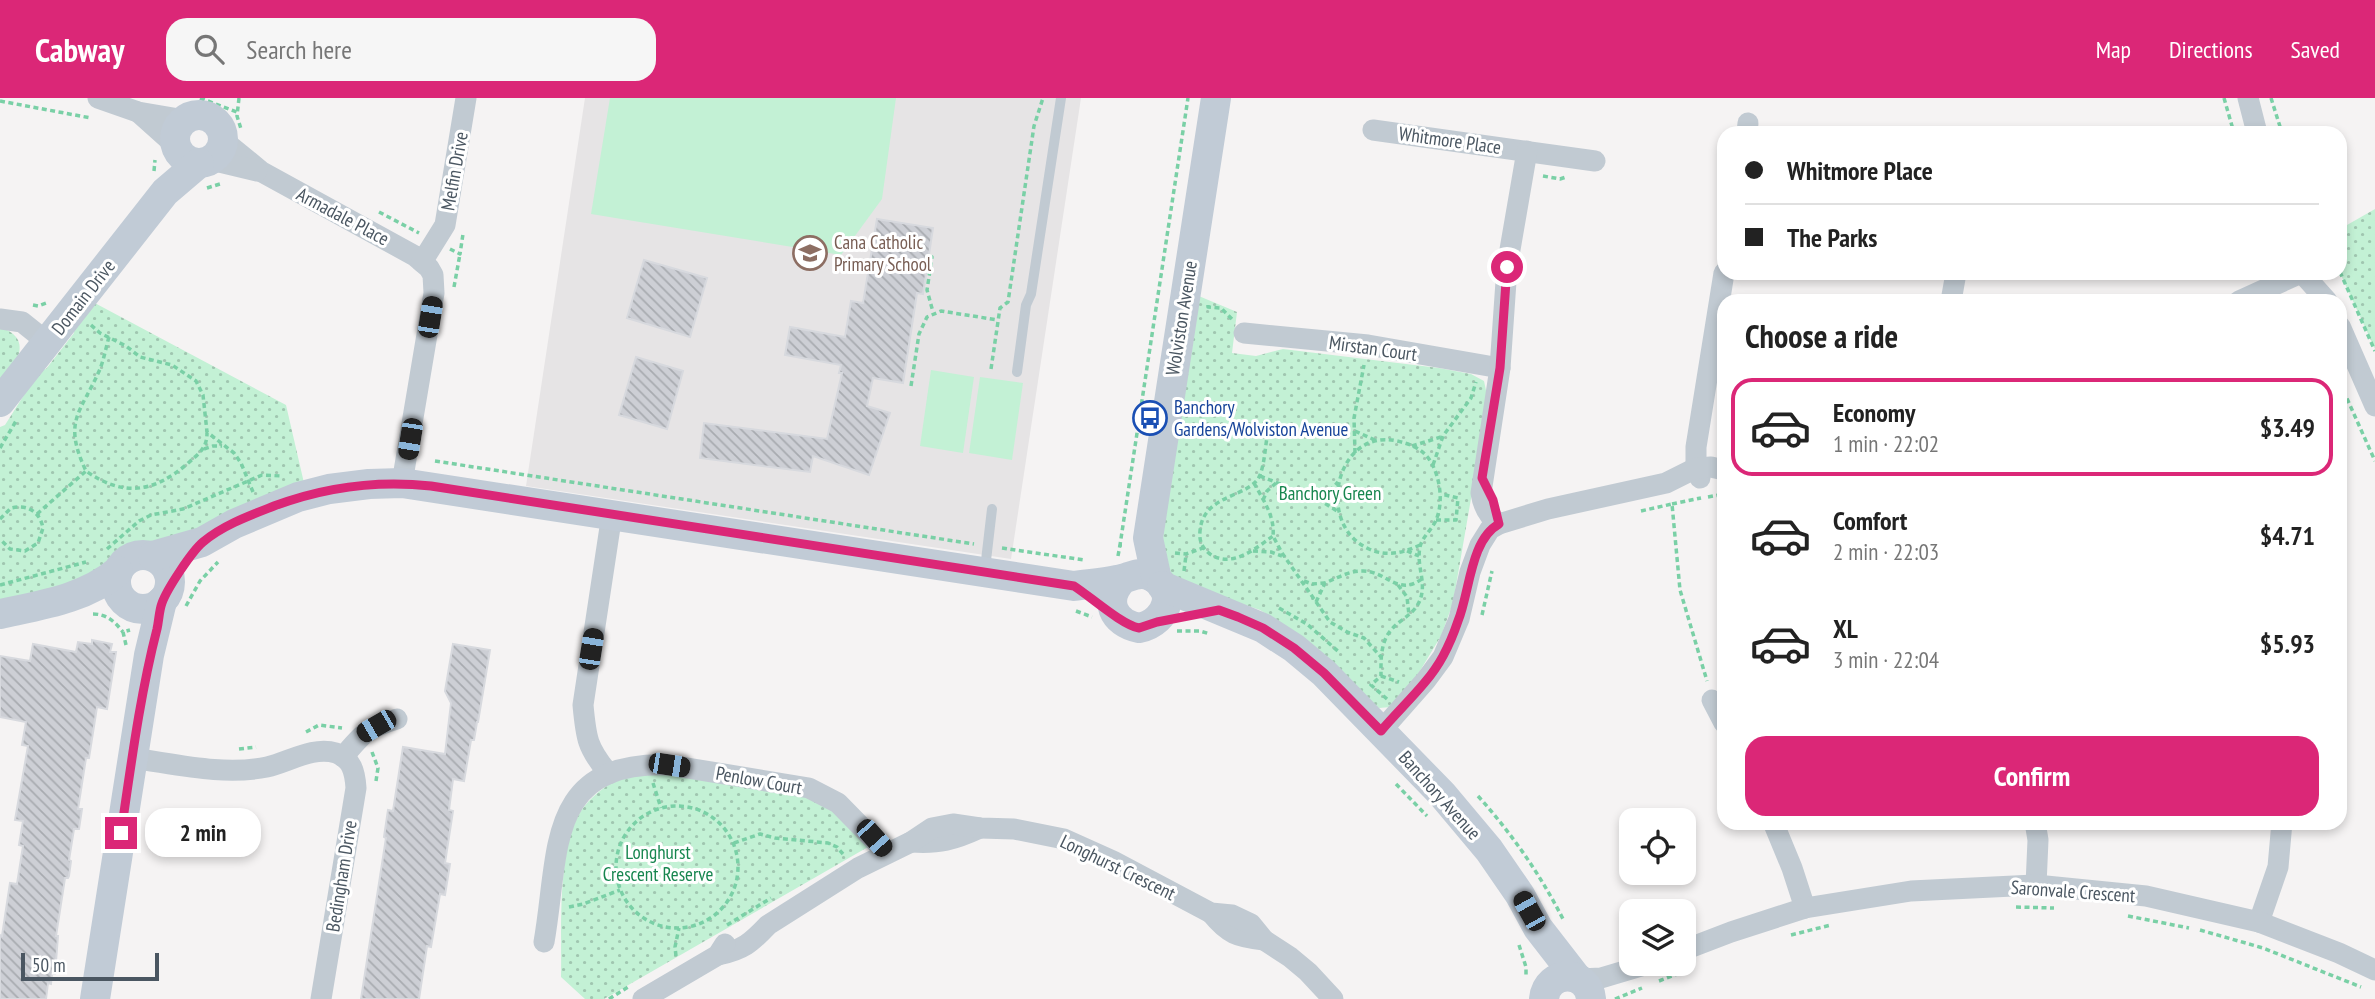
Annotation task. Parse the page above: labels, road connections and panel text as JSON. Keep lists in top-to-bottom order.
{
  "streets": {
    "street": [
      "Whitmore Place",
      "Melfin Drive",
      "Armadale Place",
      "Domain Drive",
      "Wolviston Avenue",
      "Mirstan Court",
      "Penlow Court",
      "Banchory Avenue",
      "Longhurst Crescent",
      "Bedingham Drive",
      "Saronvale Crescent"
    ]
  },
  "crossings": [
    ["Whitmore Place", "Mirstan Court"],
    ["Melfin Drive", "Armadale Place"],
    ["Armadale Place", "Domain Drive"],
    ["Wolviston Avenue", "Banchory Avenue"],
    ["Penlow Court", "Longhurst Crescent"]
  ],
  "parks": ["Banchory Green", "Longhurst Crescent Reserve"],
  "places": {
    "school or university": ["Cana Catholic Primary School"],
    "bus stop": ["Banchory Gardens/Wolviston Avenue"]
  },
  "scale_bar": "50 m",
  "page": {
    "header": "Cabway",
    "search": "Search here",
    "nav": ["Map", "Directions", "Saved"],
    "banner": ["Whitmore Place", "The Parks"],
    "heading": "Choose a ride",
    "list": [
      {
        "name": "Economy",
        "note": "1 min · 22:02",
        "value": "$3.49"
      },
      {
        "name": "Comfort",
        "note": "2 min · 22:03",
        "value": "$4.71"
      },
      {
        "name": "XL",
        "note": "3 min · 22:04",
        "value": "$5.93"
      }
    ],
    "buttons": "Confirm",
    "bubble": "2 min",
    "scale": "50 m"
  }
}
